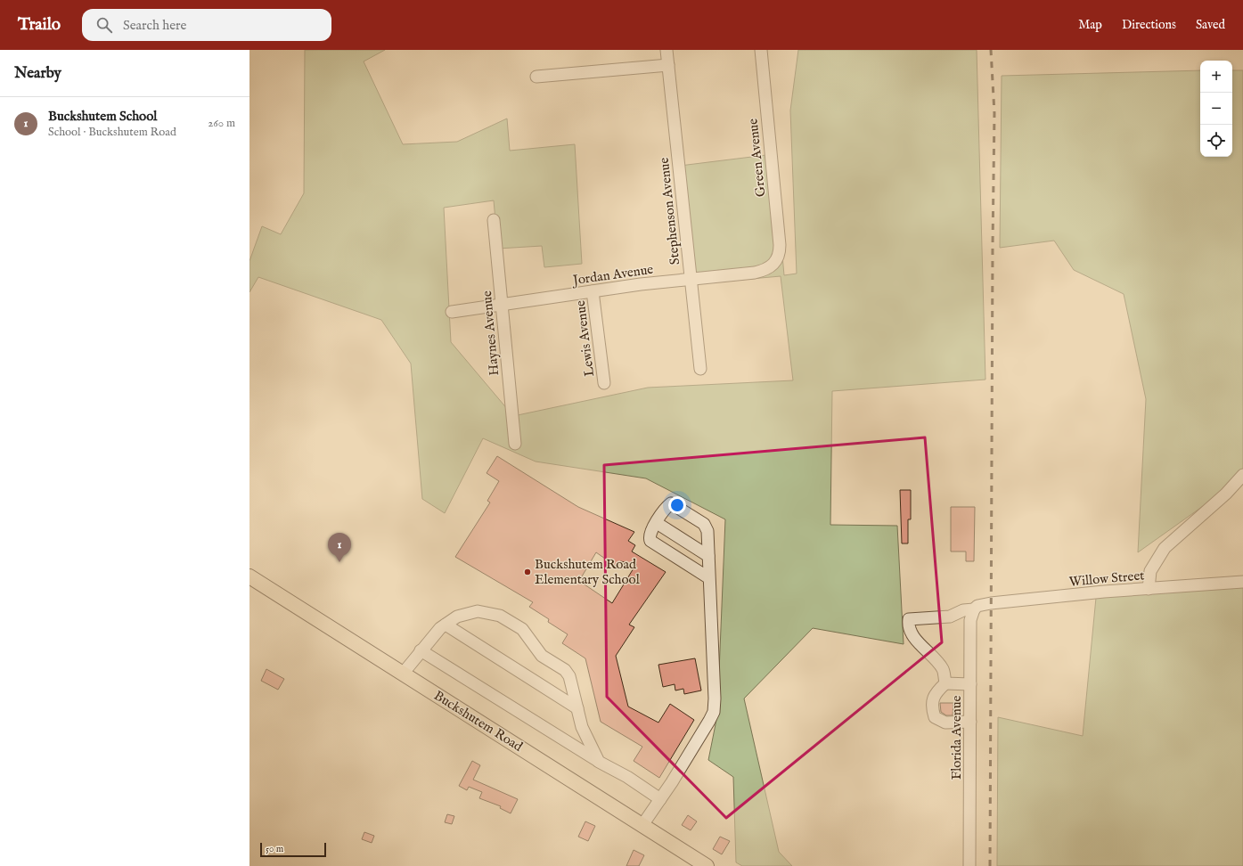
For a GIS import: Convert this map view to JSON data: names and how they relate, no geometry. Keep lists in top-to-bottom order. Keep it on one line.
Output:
{"streets":{"main road":["Buckshutem Road"],"street":["Green Avenue","Stephenson Avenue","Jordan Avenue","Haynes Avenue","Lewis Avenue","Willow Street","Florida Avenue"]},"crossings":[["Green Avenue","Jordan Avenue"],["Stephenson Avenue","Jordan Avenue"],["Jordan Avenue","Haynes Avenue"],["Jordan Avenue","Lewis Avenue"],["Willow Street","Florida Avenue"]],"places":["Buckshutem Road Elementary School"],"scale_bar":"50 m","page":{"header":"Trailo","search":"Search here","nav":["Map","Directions","Saved"],"heading":"Nearby","map_buttons":["+","−"],"list":[{"mark":"1","name":"Buckshutem School","note":"School · Buckshutem Road","value":"260 m"}],"pins":"1","scale":"50 m"}}
